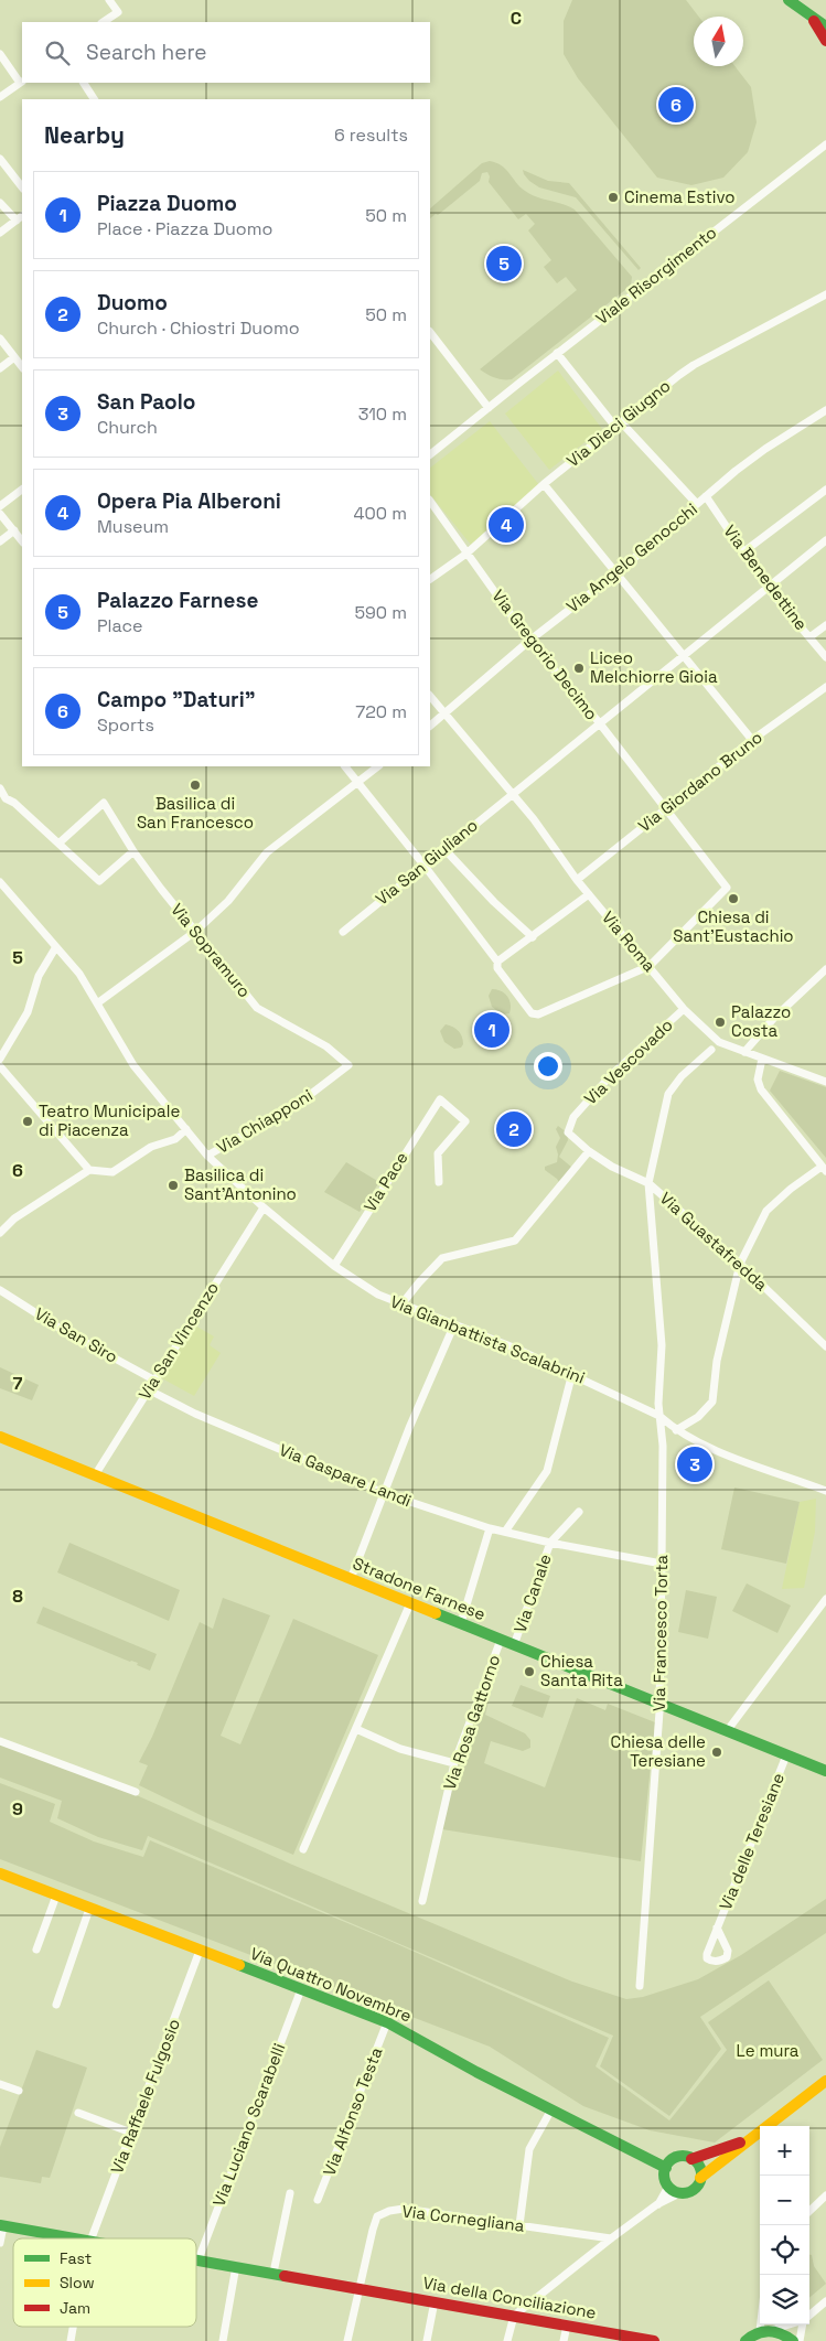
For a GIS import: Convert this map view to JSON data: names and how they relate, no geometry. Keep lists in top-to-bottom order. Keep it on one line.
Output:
{"streets":{"main road":["Stradone Farnese","Via Quattro Novembre","Via della Conciliazione"],"street":["Viale Risorgimento","Via Dieci Giugno","Via Angelo Genocchi","Via Benedettine","Via Gregorio Decimo","Via Giordano Bruno","Via San Giuliano","Via Roma","Via Sopramuro","Via Vescovado","Via Chiapponi","Via Pace","Via Guastafredda","Via San Siro","Via Gianbattista Scalabrini","Via San Vincenzo","Via Gaspare Landi","Via Canale","Via Francesco Torta","Via Rosa Gattorno","Via delle Teresiane","Via Raffaele Fulgosio","Via Alfonso Testa","Via Luciano Scarabelli","Via Cornegliana"]},"crossings":[["Via Dieci Giugno","Via Gregorio Decimo"],["Via Angelo Genocchi","Via Benedettine"],["Via Angelo Genocchi","Via Gregorio Decimo"],["Via Angelo Genocchi","Via Roma"],["Via Benedettine","Via San Giuliano"],["Via Gregorio Decimo","Via Giordano Bruno"],["Via Gregorio Decimo","Via San Giuliano"],["Via Gregorio Decimo","Via Roma"],["Via Giordano Bruno","Via Roma"],["Via San Giuliano","Via Roma"],["Via Roma","Via Vescovado"],["Via Sopramuro","Via Chiapponi"],["Via Vescovado","Via Guastafredda"],["Via Chiapponi","Via Gianbattista Scalabrini"],["Via Pace","Via Gianbattista Scalabrini"],["Via Guastafredda","Via Francesco Torta"],["Via San Siro","Via San Vincenzo"],["Via Gianbattista Scalabrini","Via San Vincenzo"],["Via Gianbattista Scalabrini","Via Francesco Torta"],["Via San Vincenzo","Via Gaspare Landi"],["Via San Vincenzo","Stradone Farnese"],["Via Gaspare Landi","Via Canale"],["Via Gaspare Landi","Via Francesco Torta"],["Stradone Farnese","Via Canale"],["Stradone Farnese","Via Francesco Torta"],["Stradone Farnese","Via Rosa Gattorno"],["Stradone Farnese","Via delle Teresiane"],["Via Quattro Novembre","Via Raffaele Fulgosio"],["Via Quattro Novembre","Via Alfonso Testa"],["Via Quattro Novembre","Via Luciano Scarabelli"],["Via Luciano Scarabelli","Via della Conciliazione"],["Via Cornegliana","Via della Conciliazione"]],"parks":["Le mura"],"places":["Cinema Estivo","Liceo Melchiorre Gioia","Basilica di San Francesco","Chiesa di Sant'Eustachio","Palazzo Costa","Teatro Municipale di Piacenza","Basilica di Sant'Antonino","Chiesa Santa Rita","Chiesa delle Teresiane"],"legend":["Fast","Slow","Jam"],"north":"top","page":{"search":"Search here","pins":["6","5","4","1","2","3"],"heading":["Nearby","6 results"],"list":[{"mark":"1","name":"Piazza Duomo","note":"Place · Piazza Duomo","value":"50 m"},{"mark":"2","name":"Duomo","note":"Church · Chiostri Duomo","value":"50 m"},{"mark":"3","name":"San Paolo","note":"Church","value":"310 m"},{"mark":"4","name":"Opera Pia Alberoni","note":"Museum","value":"400 m"},{"mark":"5","name":"Palazzo Farnese","note":"Place","value":"590 m"},{"mark":"6","name":"Campo \"Daturi\"","note":"Sports","value":"720 m"}],"map_buttons":["+","−"]},"grid":{"columns":["C"],"rows":["5","6","7","8","9"]}}
